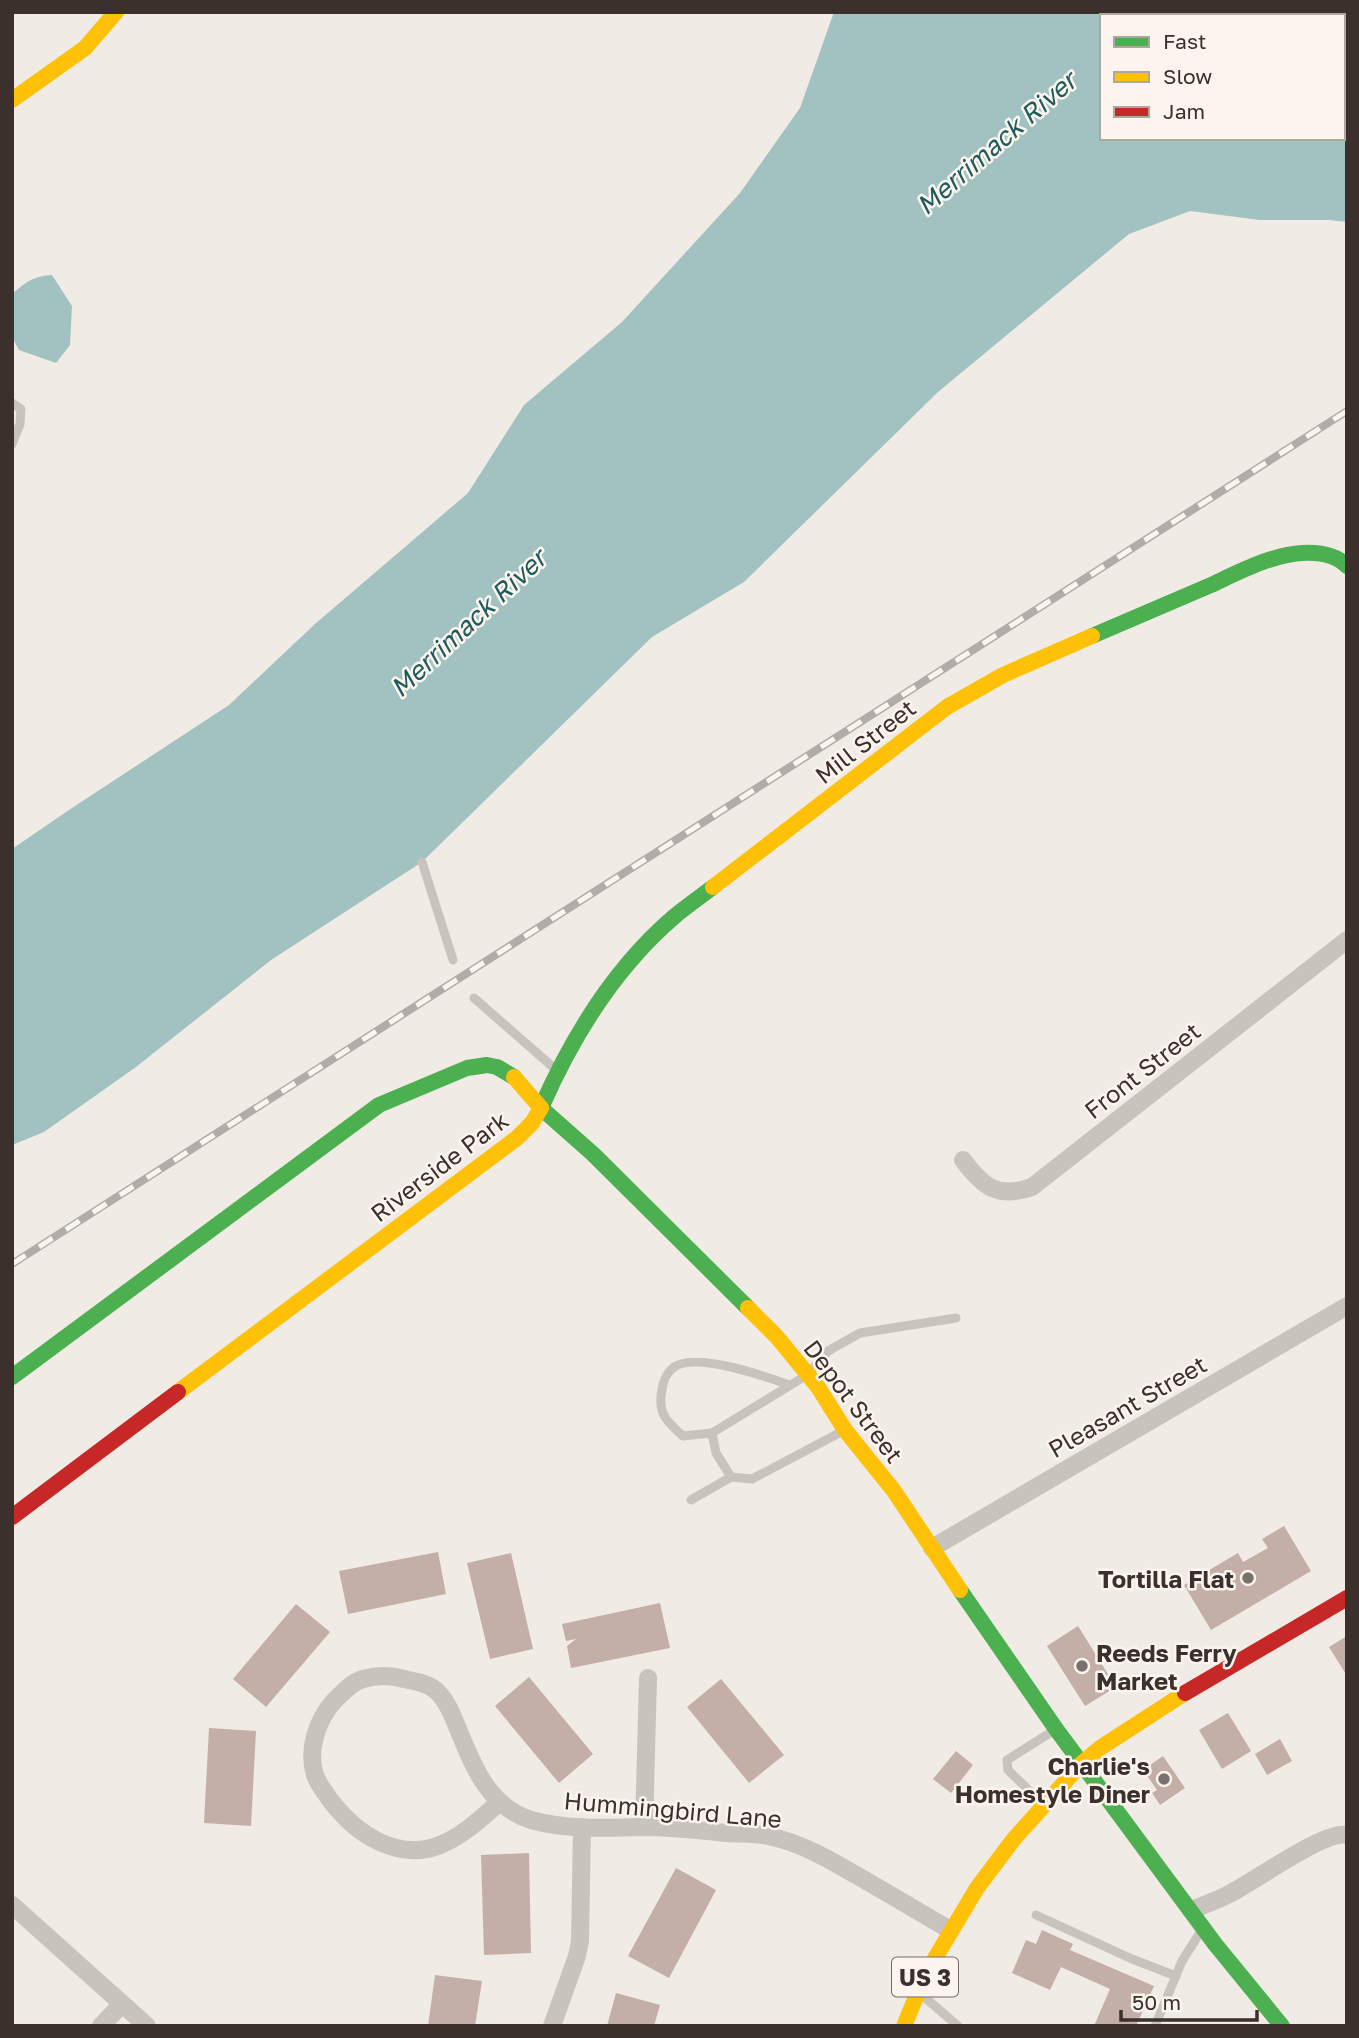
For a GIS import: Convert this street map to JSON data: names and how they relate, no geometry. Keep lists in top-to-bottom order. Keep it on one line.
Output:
{"streets":{"street":["Mill Street","Front Street","Riverside Park","Depot Street","Pleasant Street","Hummingbird Lane","US 3"]},"crossings":[["Mill Street","Riverside Park"],["Mill Street","Depot Street"],["Riverside Park","Depot Street"],["Depot Street","Pleasant Street"],["Depot Street","US 3"],["Hummingbird Lane","US 3"]],"water":["Merrimack River"],"places":["Tortilla Flat","Reeds Ferry Market","Charlie's Homestyle Diner"],"legend":["Fast","Slow","Jam"],"scale_bar":"50 m"}
